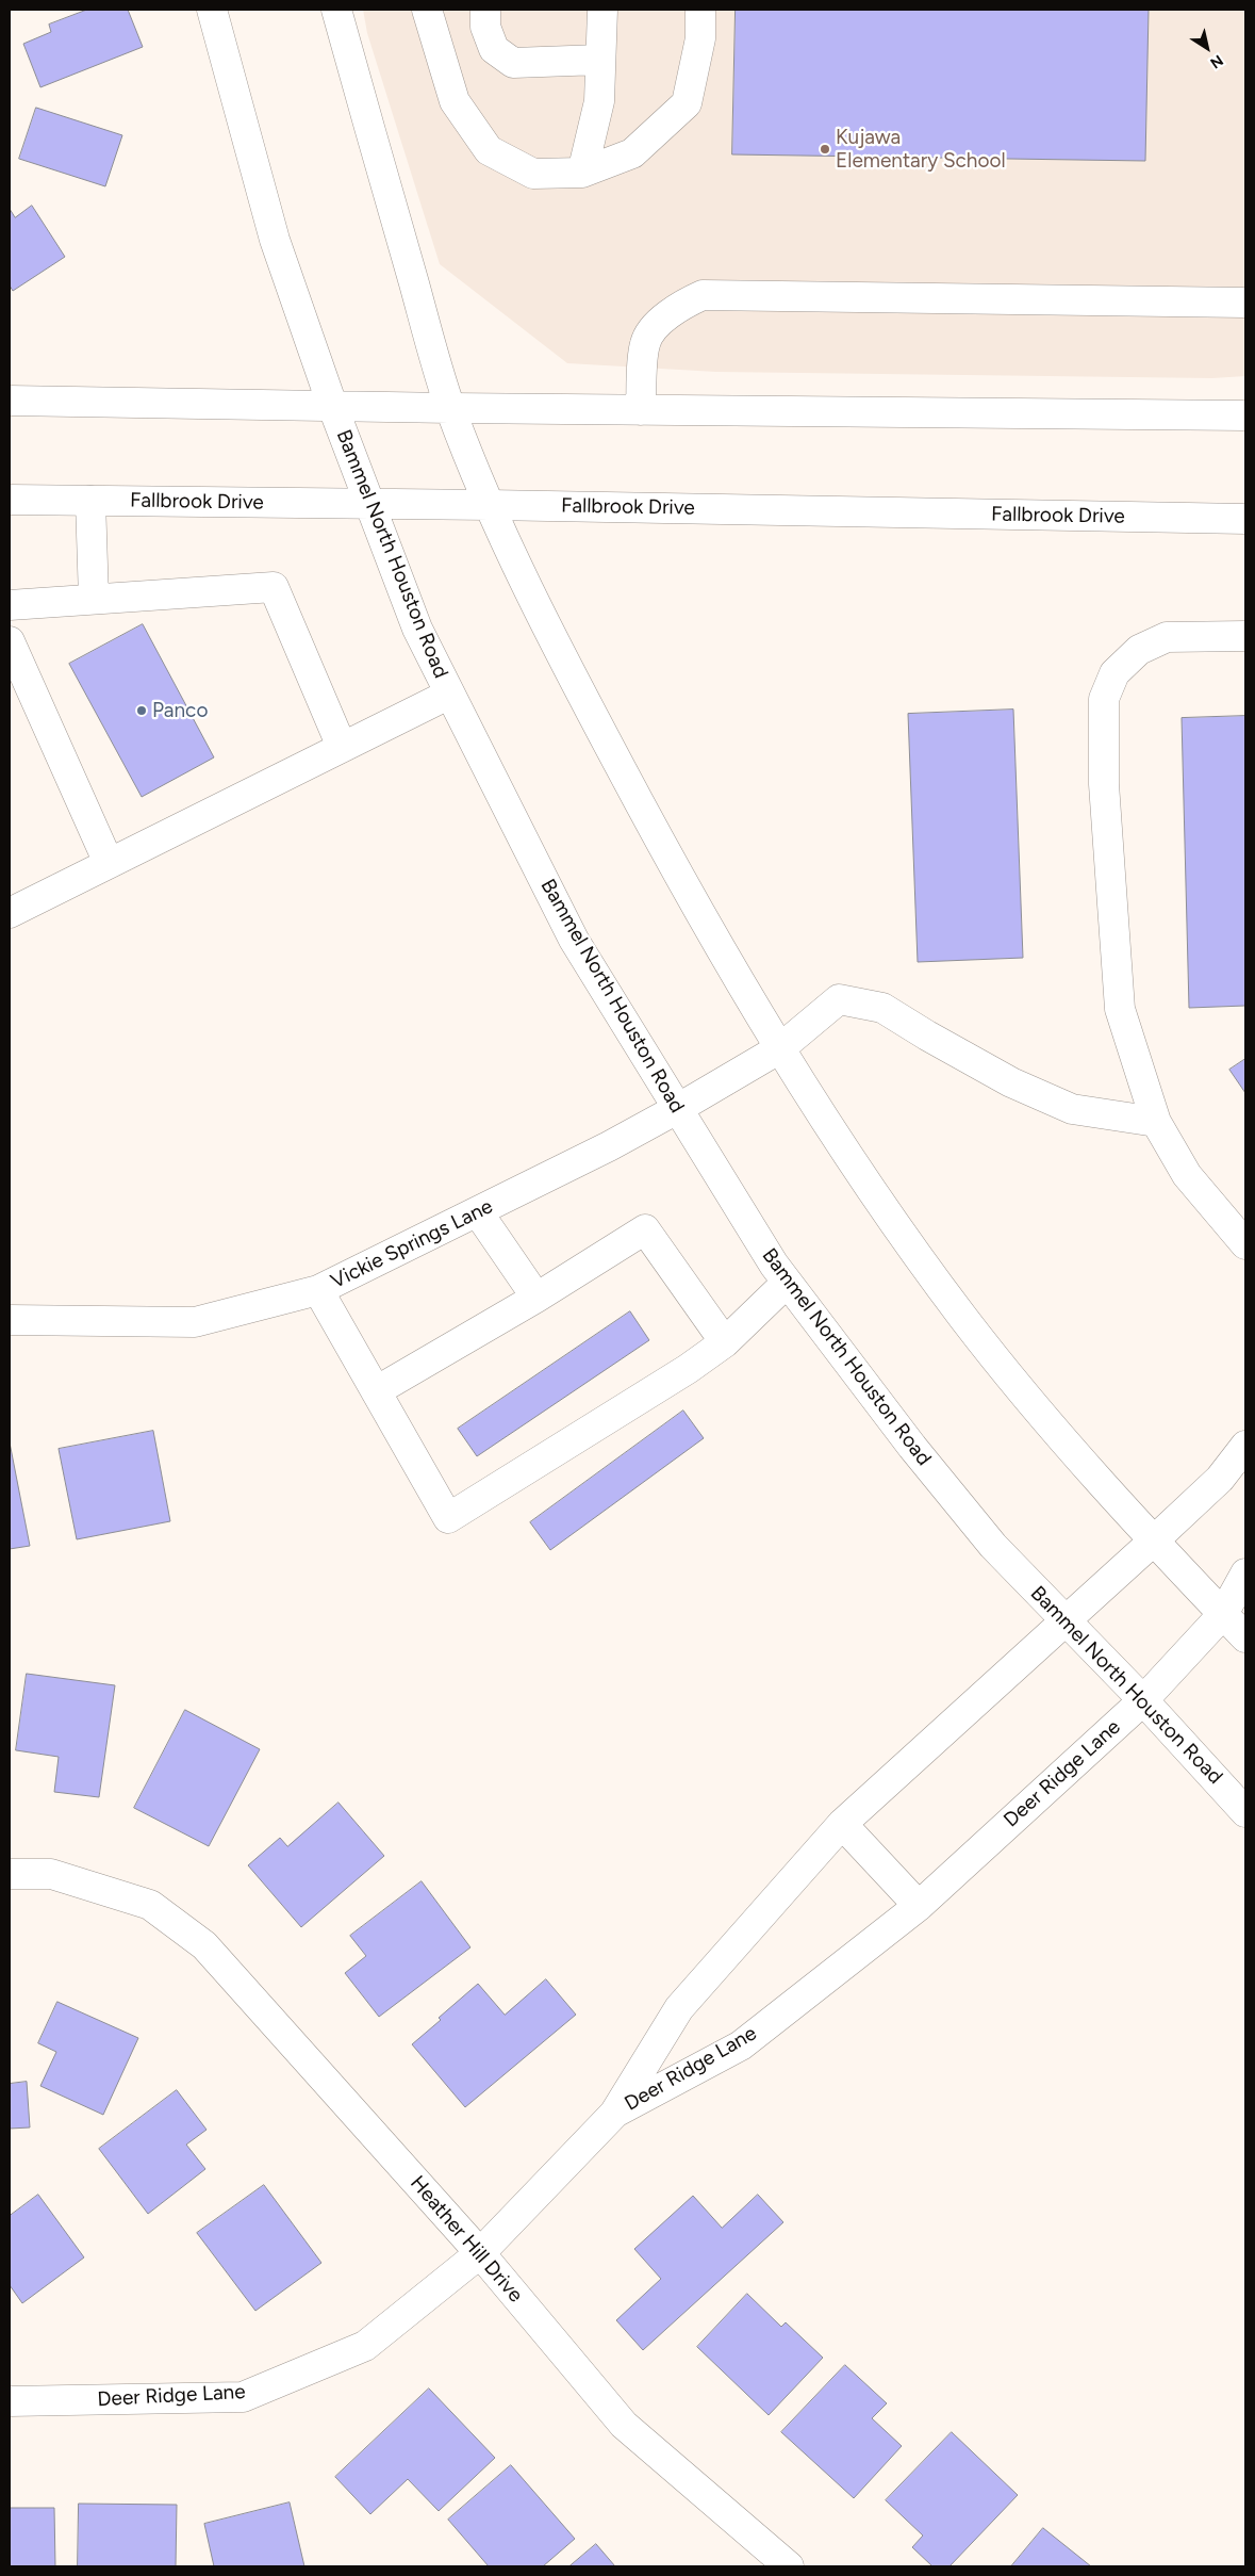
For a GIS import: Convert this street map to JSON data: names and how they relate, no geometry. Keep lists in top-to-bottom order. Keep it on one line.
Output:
{"streets":{"street":["Fallbrook Drive","Bammel North Houston Road","Vickie Springs Lane","Deer Ridge Lane","Heather Hill Drive"]},"crossings":[["Fallbrook Drive","Bammel North Houston Road"],["Bammel North Houston Road","Vickie Springs Lane"],["Bammel North Houston Road","Deer Ridge Lane"],["Deer Ridge Lane","Heather Hill Drive"]],"places":["Kujawa Elementary School","Panco"],"north":"bottom right"}
